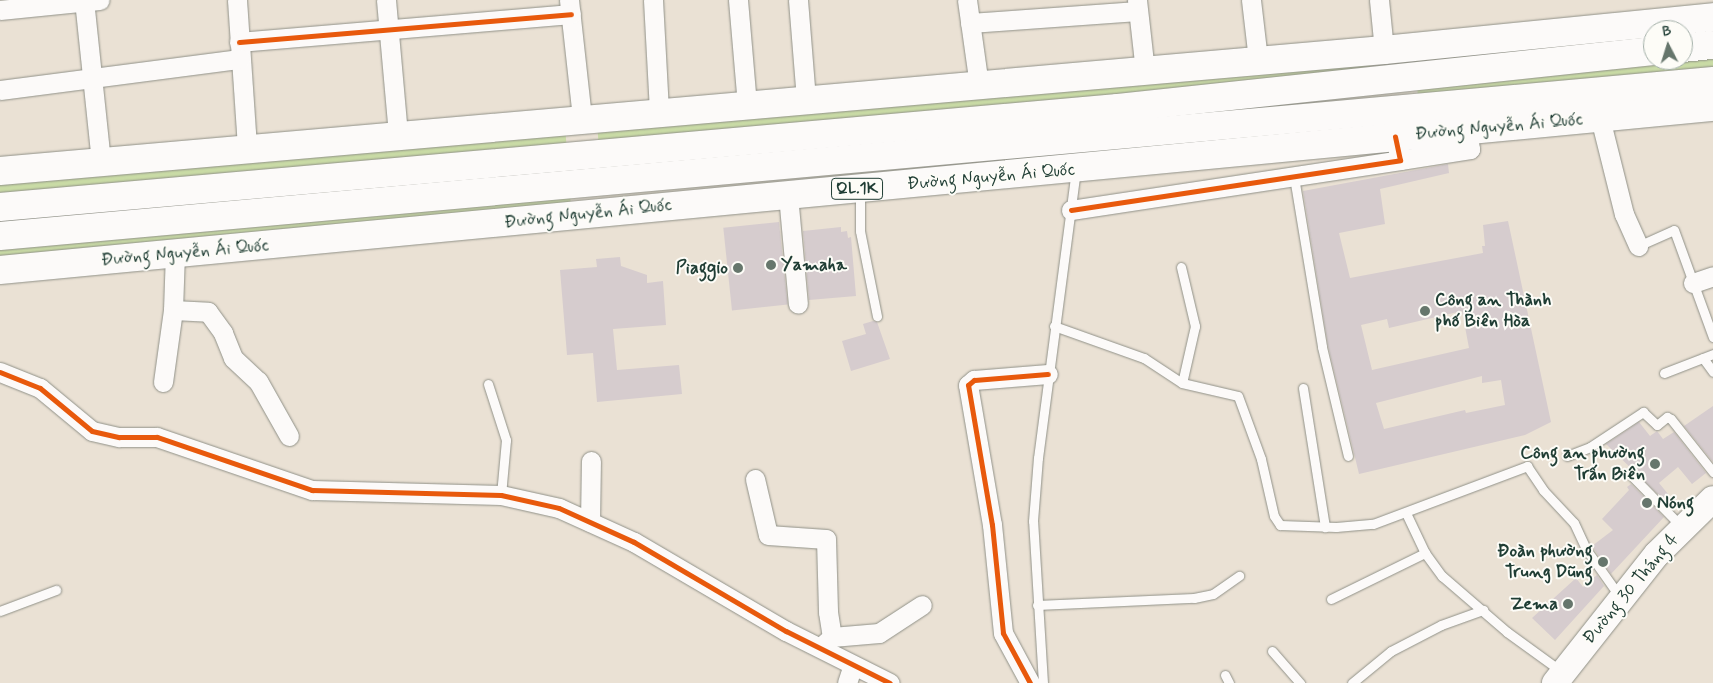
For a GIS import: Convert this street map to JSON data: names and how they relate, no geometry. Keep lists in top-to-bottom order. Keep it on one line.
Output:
{"streets":{"main road":["Đường Nguyễn Ái Quốc","QL.1K","Đường 30 Tháng 4"]},"places":["Yamaha","Piaggio","Công an Thành phố Biên Hòa","Công an phường Trấn Biên","Nóng","Đoàn phường Trung Dũng","Zema"],"north":"top"}
